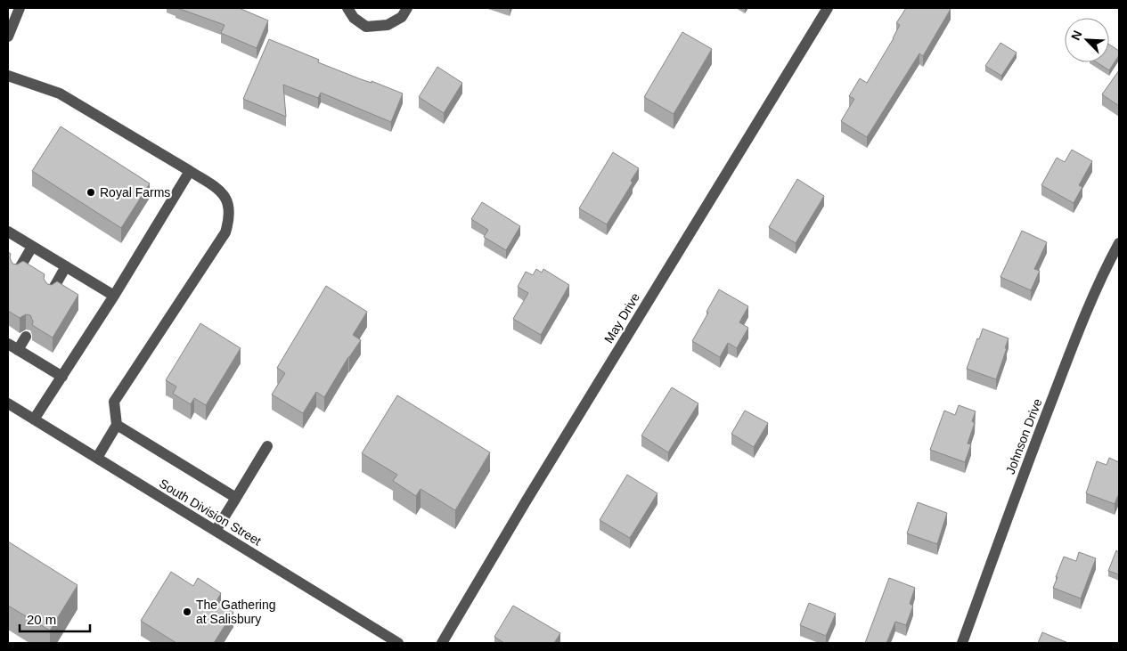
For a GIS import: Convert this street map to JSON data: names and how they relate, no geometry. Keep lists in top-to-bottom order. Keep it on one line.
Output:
{"streets":{"street":["May Drive","Johnson Drive","South Division Street"]},"places":["Royal Farms","The Gathering at Salisbury"],"scale_bar":"20 m","north":"top left"}
